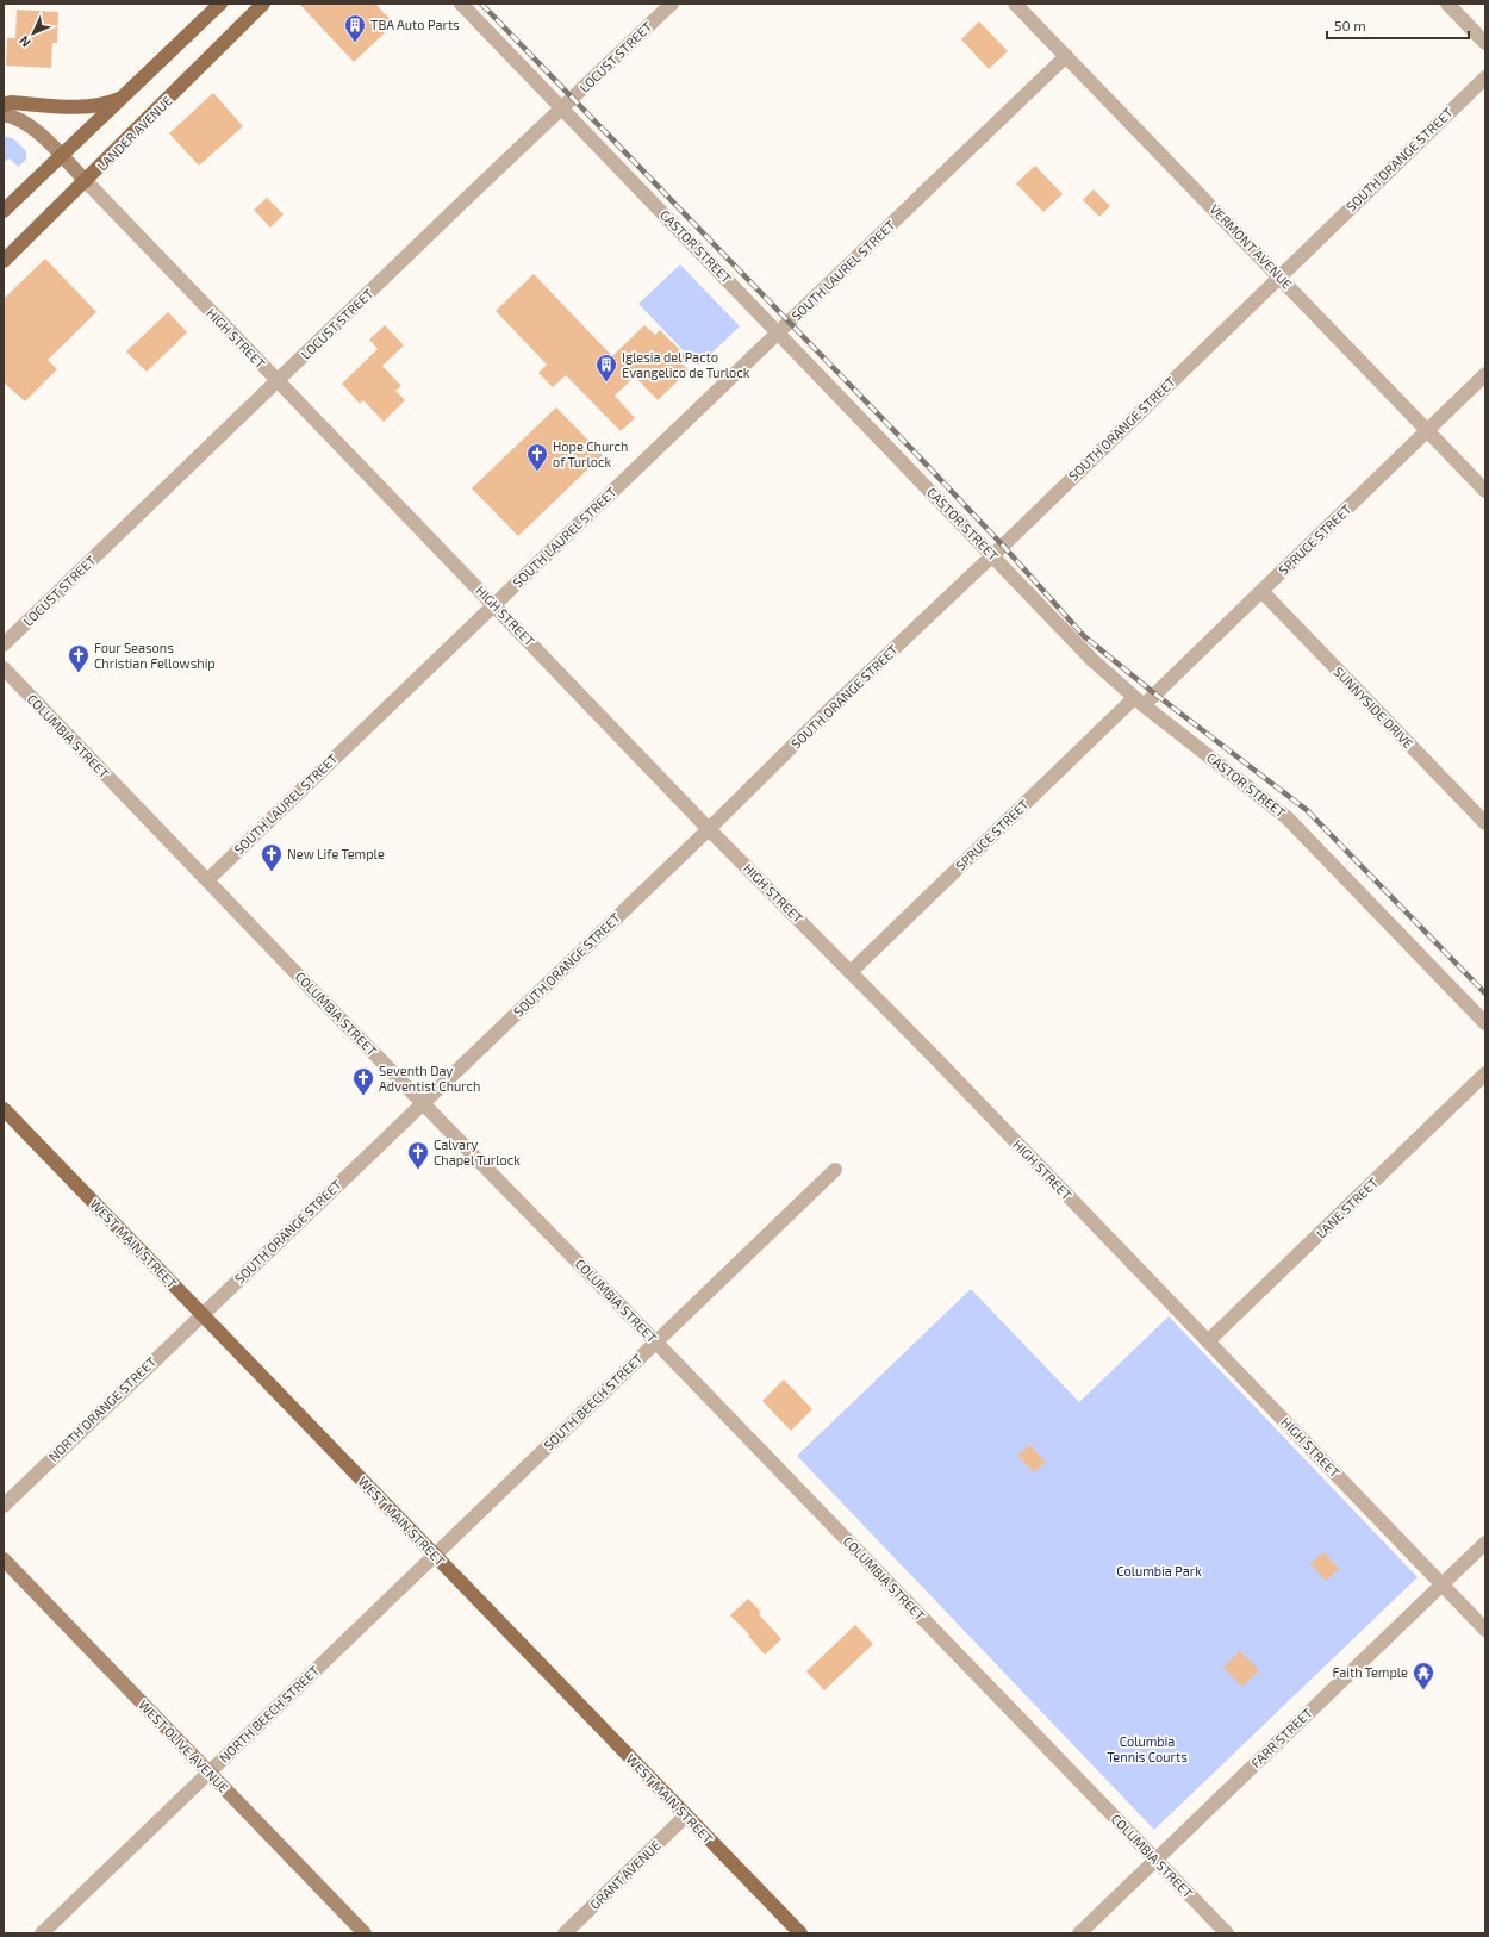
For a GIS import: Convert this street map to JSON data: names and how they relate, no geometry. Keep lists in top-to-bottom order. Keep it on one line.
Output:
{"streets":{"main road":["LANDER AVENUE","WEST MAIN STREET"],"street":["LOCUST STREET","SOUTH ORANGE STREET","CASTOR STREET","VERMONT AVENUE","SOUTH LAUREL STREET","HIGH STREET","SPRUCE STREET","SUNNYSIDE DRIVE","COLUMBIA STREET","LANE STREET","SOUTH BEECH STREET","NORTH ORANGE STREET","NORTH BEECH STREET","FARR STREET","WEST OLIVE AVENUE","GRANT AVENUE"]},"crossings":[["LOCUST STREET","CASTOR STREET"],["LOCUST STREET","HIGH STREET"],["LANDER AVENUE","HIGH STREET"],["SOUTH ORANGE STREET","CASTOR STREET"],["SOUTH ORANGE STREET","VERMONT AVENUE"],["SOUTH ORANGE STREET","HIGH STREET"],["SOUTH ORANGE STREET","COLUMBIA STREET"],["SOUTH ORANGE STREET","WEST MAIN STREET"],["SOUTH ORANGE STREET","NORTH ORANGE STREET"],["CASTOR STREET","SOUTH LAUREL STREET"],["CASTOR STREET","SPRUCE STREET"],["VERMONT AVENUE","SOUTH LAUREL STREET"],["VERMONT AVENUE","SPRUCE STREET"],["SOUTH LAUREL STREET","HIGH STREET"],["SOUTH LAUREL STREET","COLUMBIA STREET"],["HIGH STREET","SPRUCE STREET"],["HIGH STREET","LANE STREET"],["HIGH STREET","FARR STREET"],["SPRUCE STREET","SUNNYSIDE DRIVE"],["COLUMBIA STREET","SOUTH BEECH STREET"],["COLUMBIA STREET","FARR STREET"],["WEST MAIN STREET","SOUTH BEECH STREET"],["WEST MAIN STREET","NORTH ORANGE STREET"],["WEST MAIN STREET","NORTH BEECH STREET"],["WEST MAIN STREET","GRANT AVENUE"],["SOUTH BEECH STREET","NORTH BEECH STREET"],["NORTH BEECH STREET","WEST OLIVE AVENUE"]],"parks":["Columbia Park","Columbia Tennis Courts"],"places":{"building":["TBA Auto Parts","Iglesia del Pacto Evangelico de Turlock"],"church":["Hope Church of Turlock","Four Seasons Christian Fellowship","New Life Temple","Seventh Day Adventist Church","Calvary Chapel Turlock"],"temple":["Faith Temple"]},"scale_bar":"50 m","north":"bottom left"}
